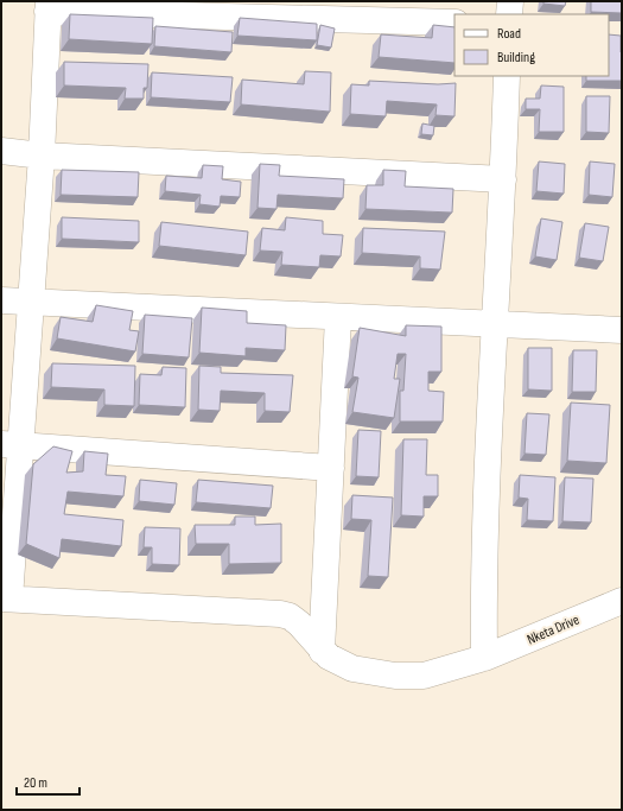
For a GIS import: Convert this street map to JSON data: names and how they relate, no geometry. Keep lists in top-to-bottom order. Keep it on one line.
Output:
{"streets":{"street":["Nketa Drive"]},"legend":["Road","Building"],"scale_bar":"20 m"}
